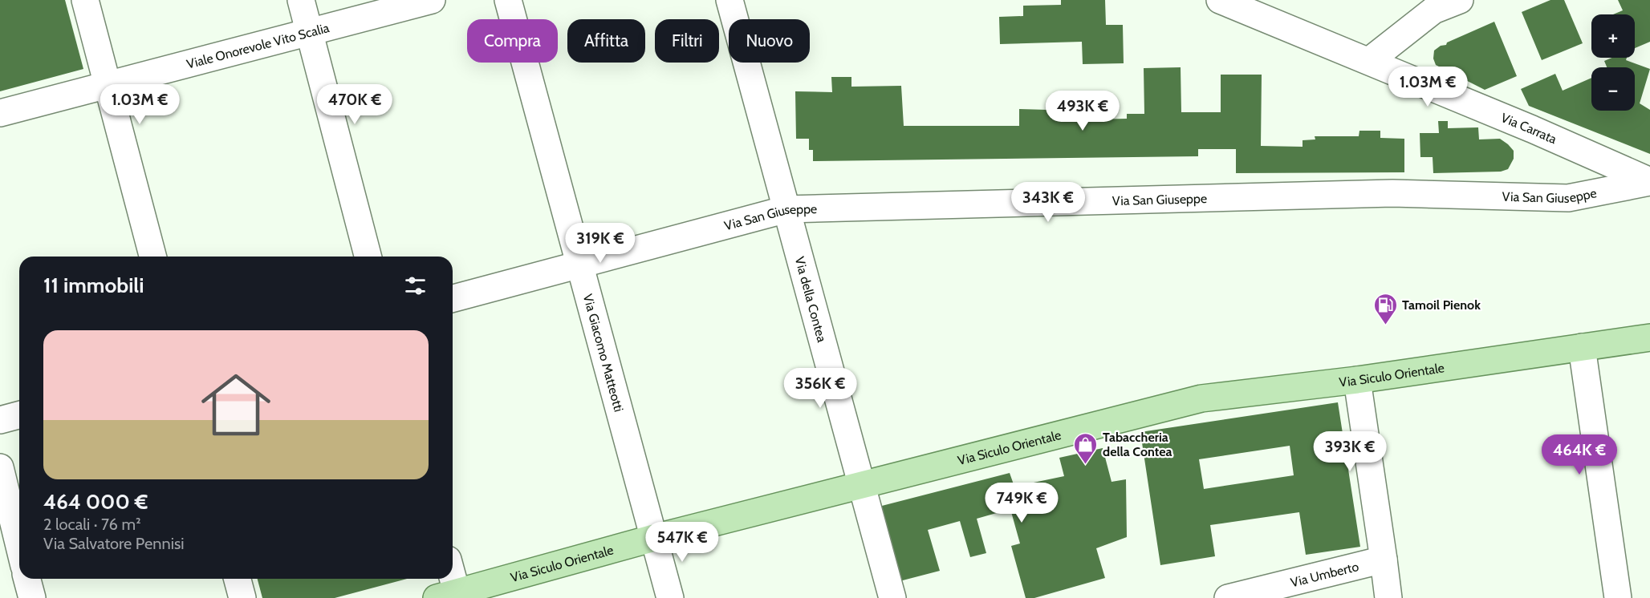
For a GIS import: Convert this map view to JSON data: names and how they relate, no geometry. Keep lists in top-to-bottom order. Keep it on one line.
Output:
{"streets":{"main road":["Via Siculo Orientale"],"street":["Viale Onorevole Vito Scalia","Via Carrata","Via San Giuseppe","Via della Contea","Via Giacomo Matteotti","Via Umberto"]},"crossings":[["Via Carrata","Via San Giuseppe"],["Via San Giuseppe","Via della Contea"],["Via San Giuseppe","Via Giacomo Matteotti"],["Via della Contea","Via Siculo Orientale"],["Via Giacomo Matteotti","Via Siculo Orientale"]],"places":{"fuel station":["Tamoil Pienok"],"shop":["Tabaccheria della Contea"]},"page":{"map_buttons":["+","−"],"chip":["Compra","Affitta","Filtri","Nuovo"],"price":["1.03M €","1.03M €","470K €","493K €","343K €","319K €","356K €","393K €","464K €","749K €","547K €"],"heading":"11 immobili","list":[{"name":"464 000 €","note":"2 locali · 76 m² · Via Salvatore Pennisi"}]}}
